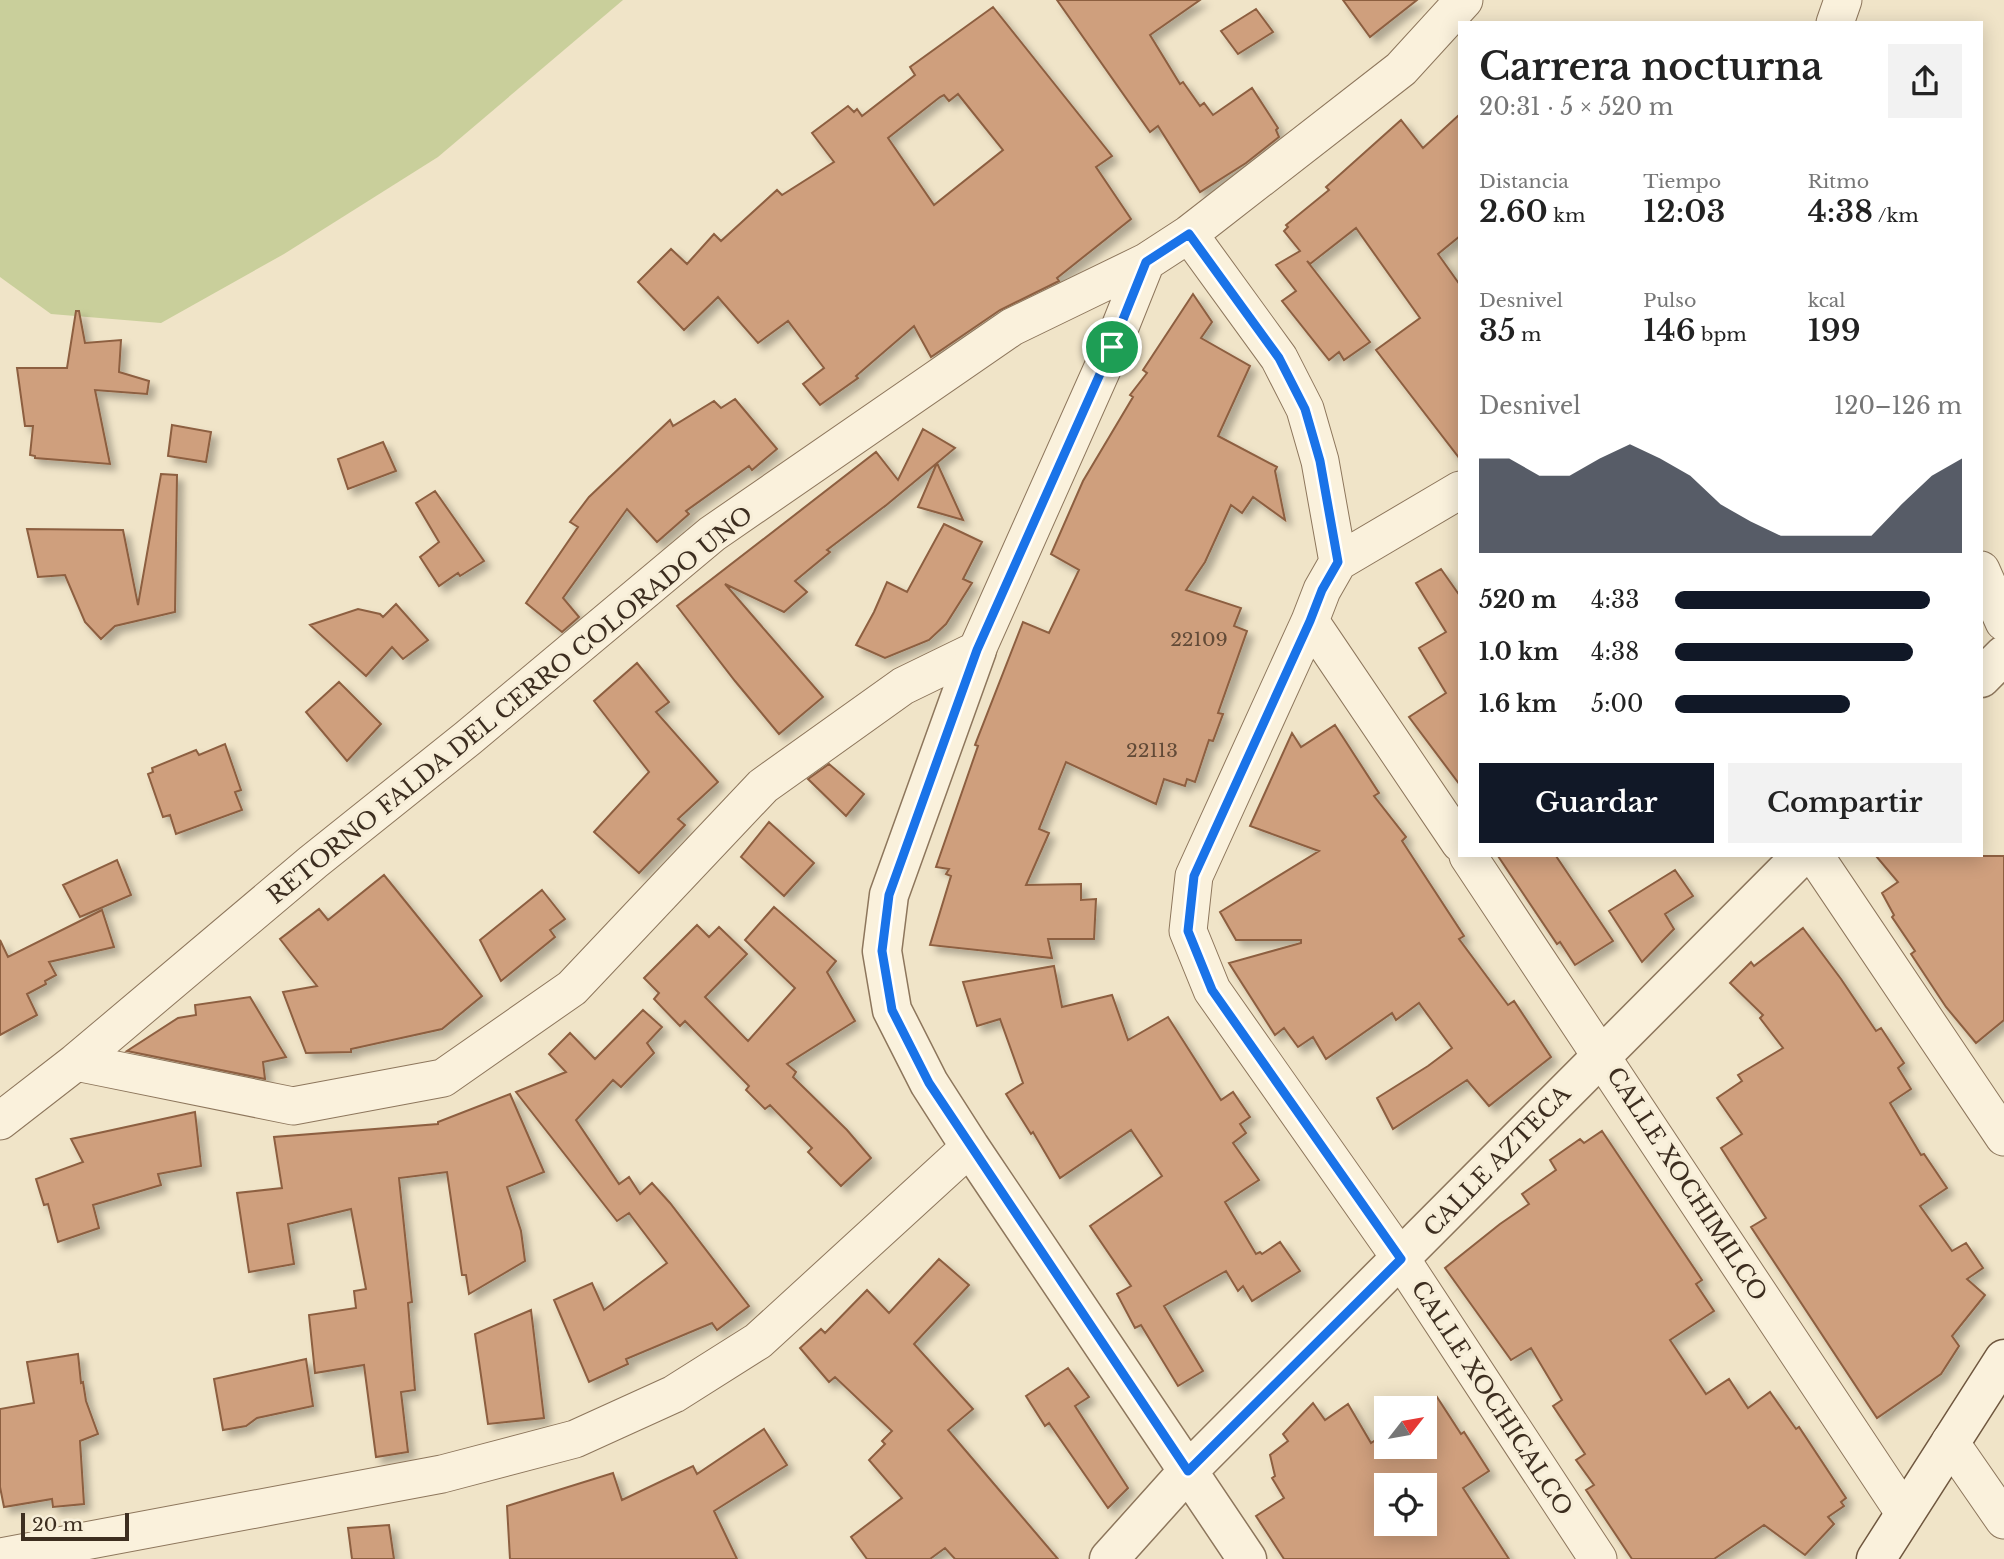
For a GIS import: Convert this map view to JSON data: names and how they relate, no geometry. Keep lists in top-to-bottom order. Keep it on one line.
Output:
{"streets":{"street":["RETORNO FALDA DEL CERRO COLORADO UNO","CALLE AZTECA","CALLE XOCHIMILCO","CALLE XOCHICALCO"]},"crossings":[["CALLE AZTECA","CALLE XOCHIMILCO"],["CALLE AZTECA","CALLE XOCHICALCO"]],"house_numbers":["22109","22113"],"scale_bar":"20 m","north":"top right","page":{"heading":["Carrera nocturna","20:31 · 5 × 520 m"],"stats":[["Distancia","2.60 km"],["Tiempo","12:03"],["Ritmo","4:38 /km"],["Desnivel","35 m"],["Pulso","146 bpm"],["kcal","199"]],"chart":["Desnivel","120–126 m"],"list":[{"name":"520 m","note":"4:33"},{"name":"1.0 km","note":"4:38"},{"name":"1.6 km","note":"5:00"}],"buttons":["Guardar","Compartir"],"scale":"20 m"}}
